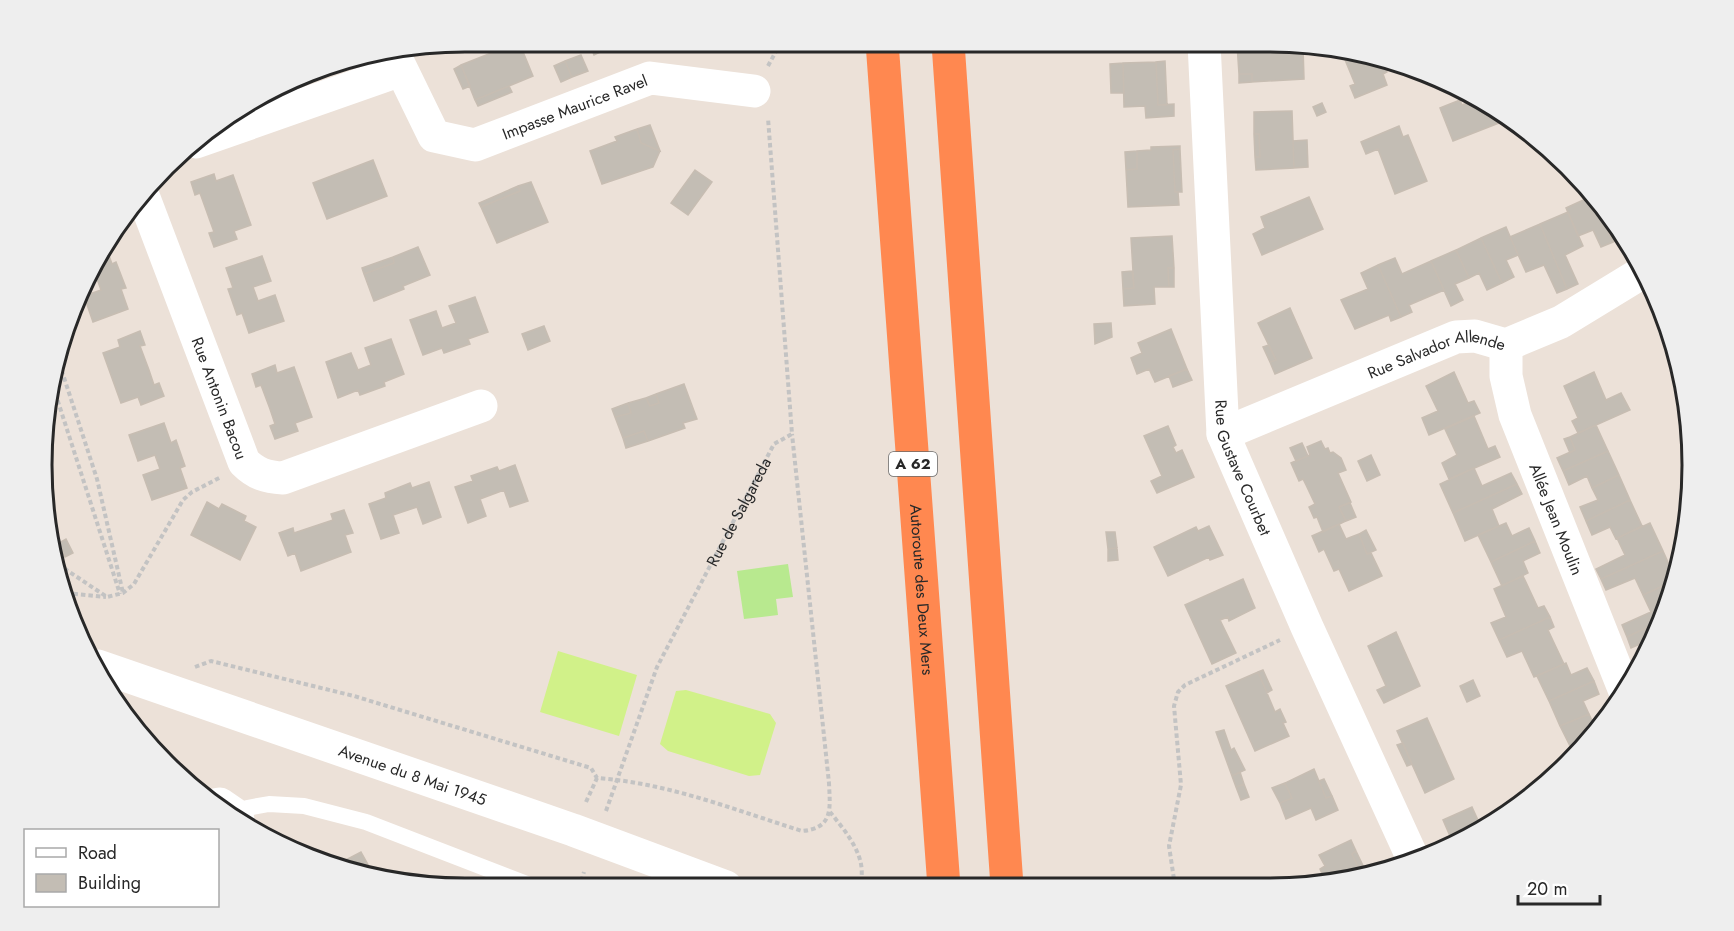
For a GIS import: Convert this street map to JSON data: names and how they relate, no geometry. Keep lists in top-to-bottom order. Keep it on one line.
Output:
{"streets":{"highway":["A 62","Autoroute des Deux Mers"],"street":["Impasse Maurice Ravel","Rue Salvador Allende","Rue Antonin Bacou","Rue Gustave Courbet","Allée Jean Moulin","Avenue du 8 Mai 1945"],"path":["Rue de Salgareda"]},"crossings":[["Rue Salvador Allende","Rue Gustave Courbet"],["Rue Salvador Allende","Allée Jean Moulin"]],"legend":["Road","Building"],"scale_bar":"20 m"}
